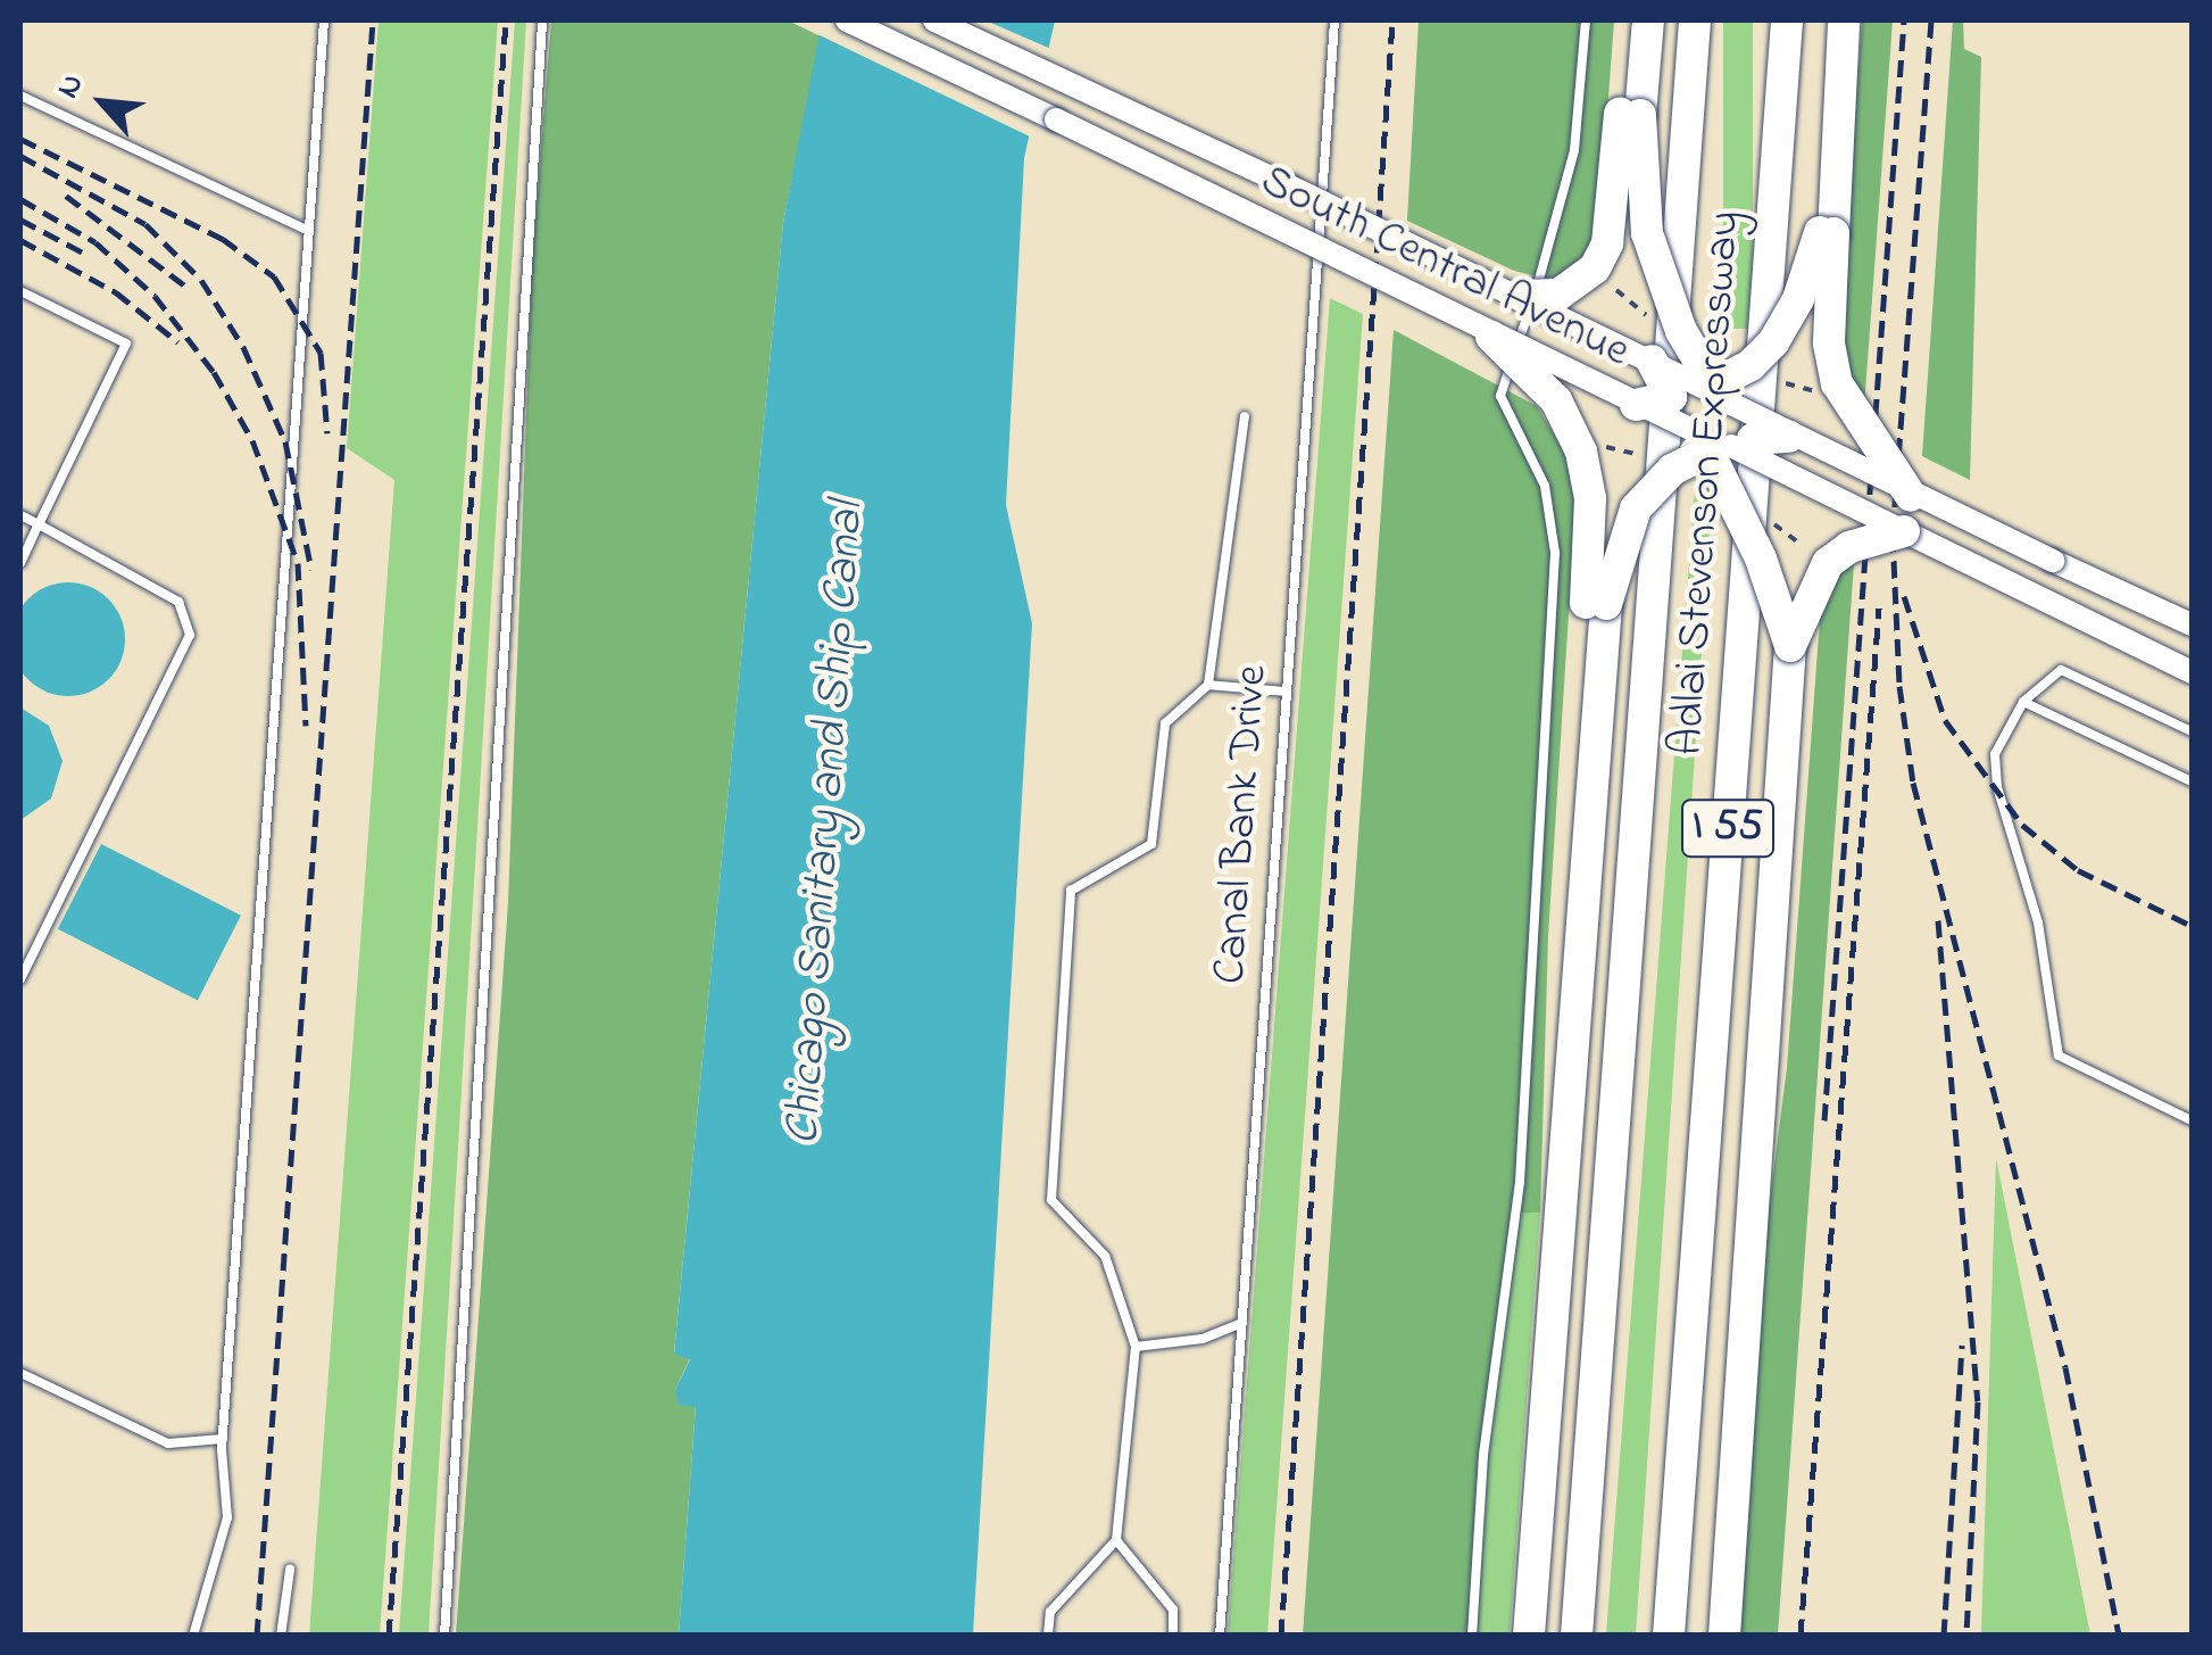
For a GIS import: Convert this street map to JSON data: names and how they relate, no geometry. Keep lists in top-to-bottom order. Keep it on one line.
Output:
{"streets":{"highway":["Adlai Stevenson Expressway","I 55"],"main road":["South Central Avenue"],"lane":["Canal Bank Drive"]},"water":["Chicago Sanitary and Ship Canal"],"north":"top left"}
